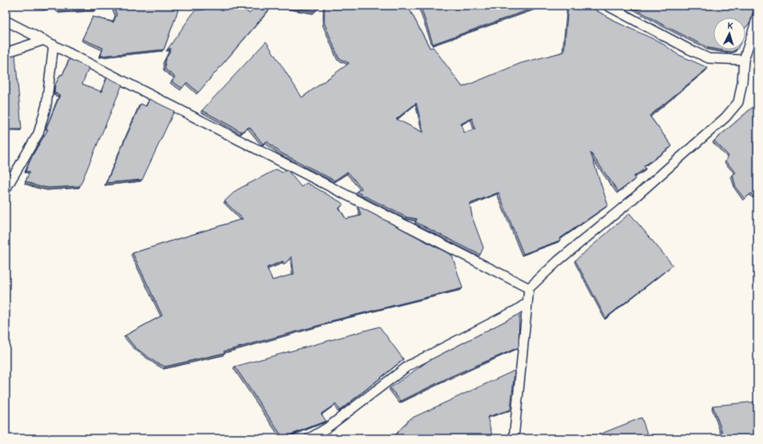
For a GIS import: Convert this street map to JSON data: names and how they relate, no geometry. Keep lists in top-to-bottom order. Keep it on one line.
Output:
{"north":"top"}
